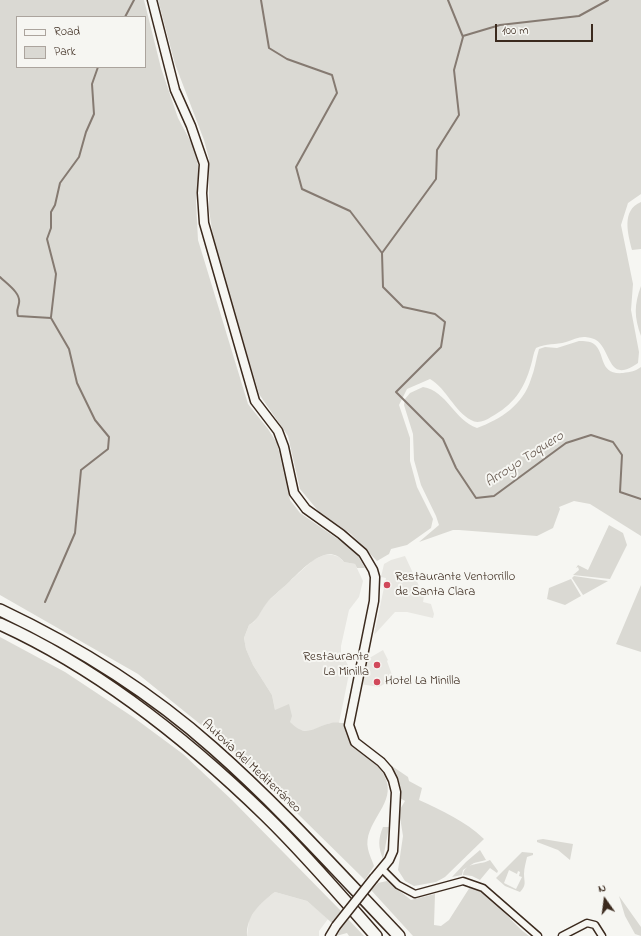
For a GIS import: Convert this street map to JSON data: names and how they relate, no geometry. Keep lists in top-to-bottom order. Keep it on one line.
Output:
{"streets":{"highway":["Autovía del Mediterráneo"]},"water":["Arroyo Toquero"],"places":["Restaurante Ventorrillo de Santa Clara","Restaurante La Minilla","Hotel La Minilla"],"legend":["Road","Park"],"scale_bar":"100 m","north":"top"}
